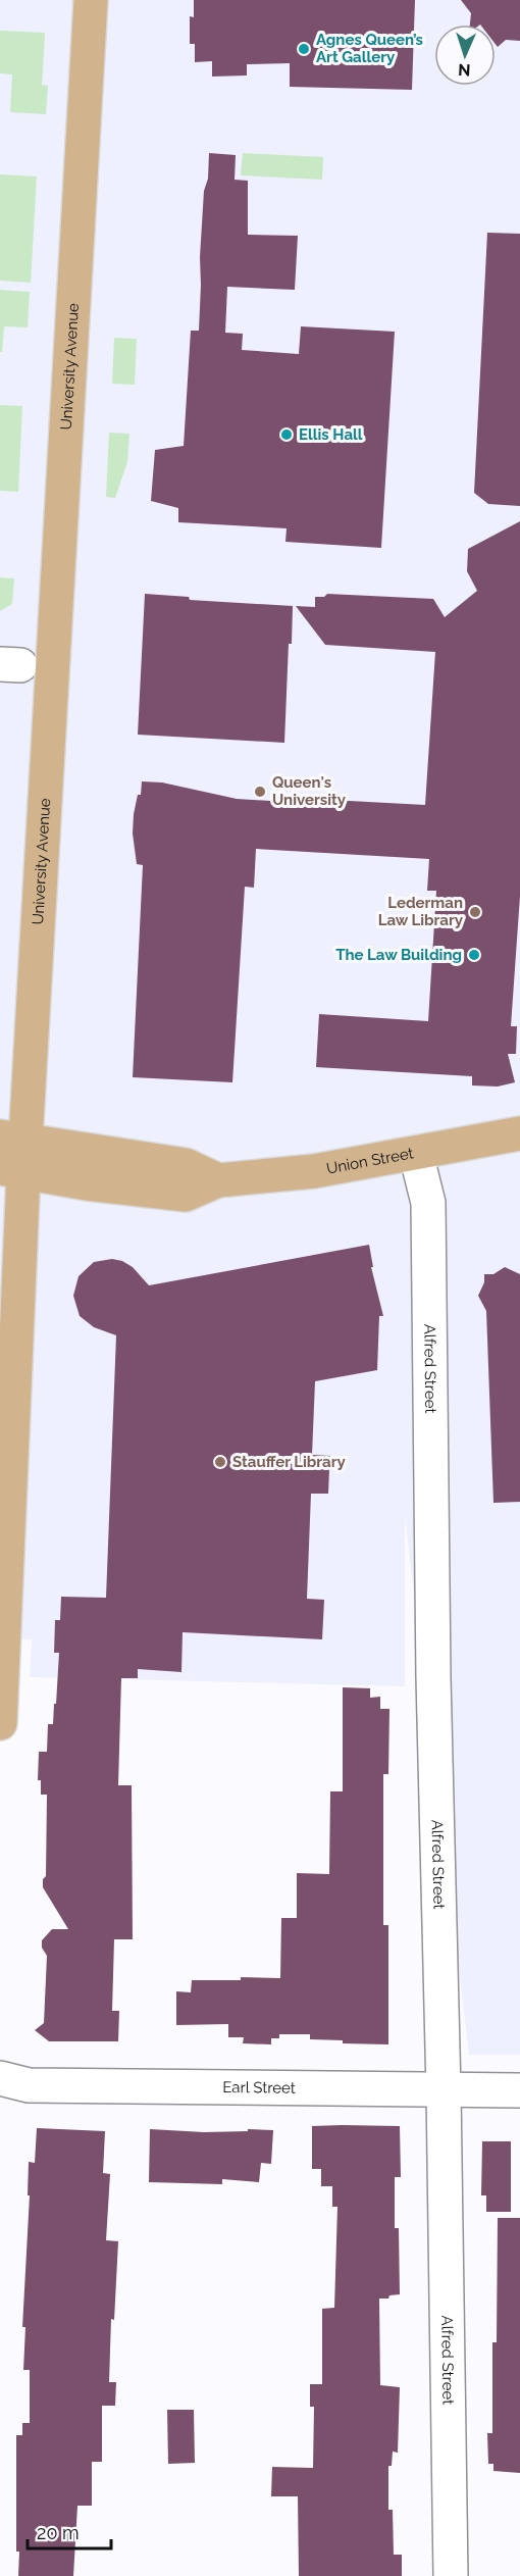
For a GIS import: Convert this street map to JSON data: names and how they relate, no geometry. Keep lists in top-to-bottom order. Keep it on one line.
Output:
{"streets":{"main road":["University Avenue","Union Street"],"street":["Alfred Street","Earl Street"]},"crossings":[["University Avenue","Union Street"],["Union Street","Alfred Street"],["Alfred Street","Earl Street"]],"places":["Agnes Queen’s Art Gallery","Ellis Hall","Queen's University","Lederman Law Library","The Law Building","Stauffer Library"],"scale_bar":"20 m","north":"bottom"}
